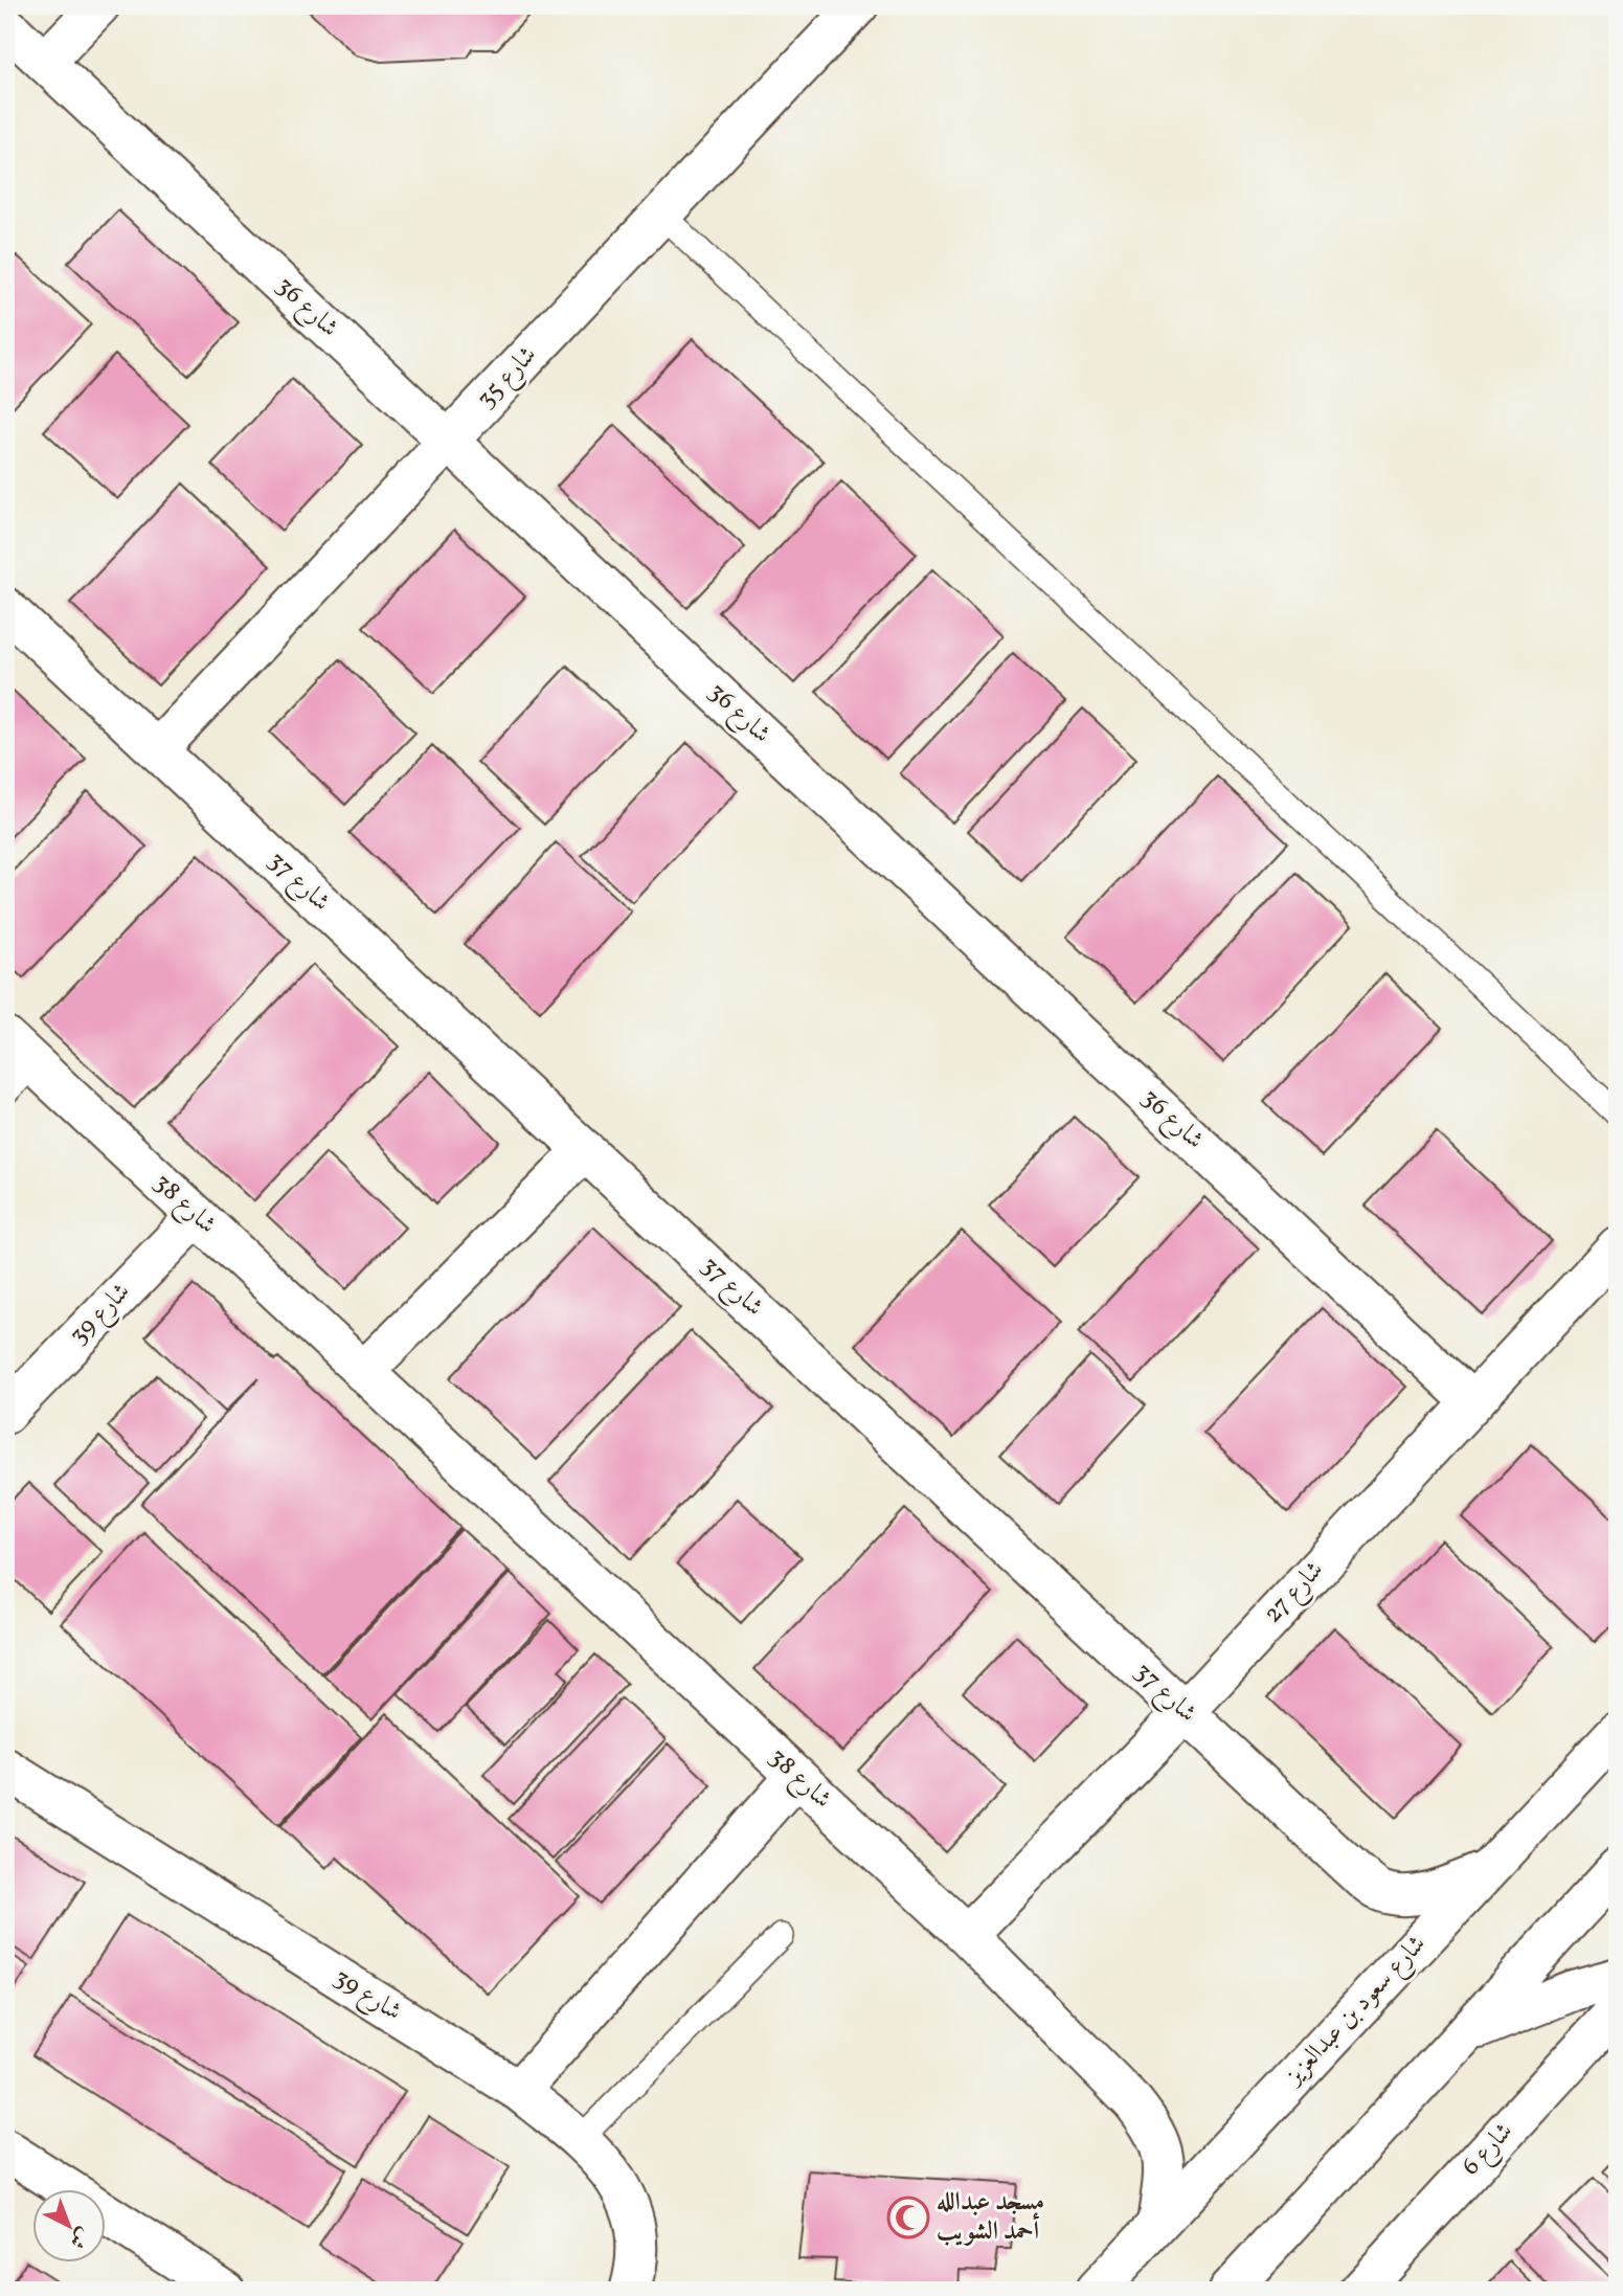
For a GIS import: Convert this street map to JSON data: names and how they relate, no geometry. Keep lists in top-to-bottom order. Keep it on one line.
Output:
{"streets":{"street":["شارع 36","شارع 35","شارع 37","شارع 38","شارع 39","شارع 27","شارع سعود بن عبدالعزيز","شارع 6"]},"crossings":[["شارع 36","شارع 35"],["شارع 36","شارع 27"],["شارع 35","شارع 37"],["شارع 37","شارع 27"],["شارع 37","شارع سعود بن عبدالعزيز"],["شارع 38","شارع 39"],["شارع 38","شارع 27"],["شارع 38","شارع سعود بن عبدالعزيز"]],"places":{"mosque":["مسجد عبدالله أحمد الشويب"]},"north":"bottom right"}
